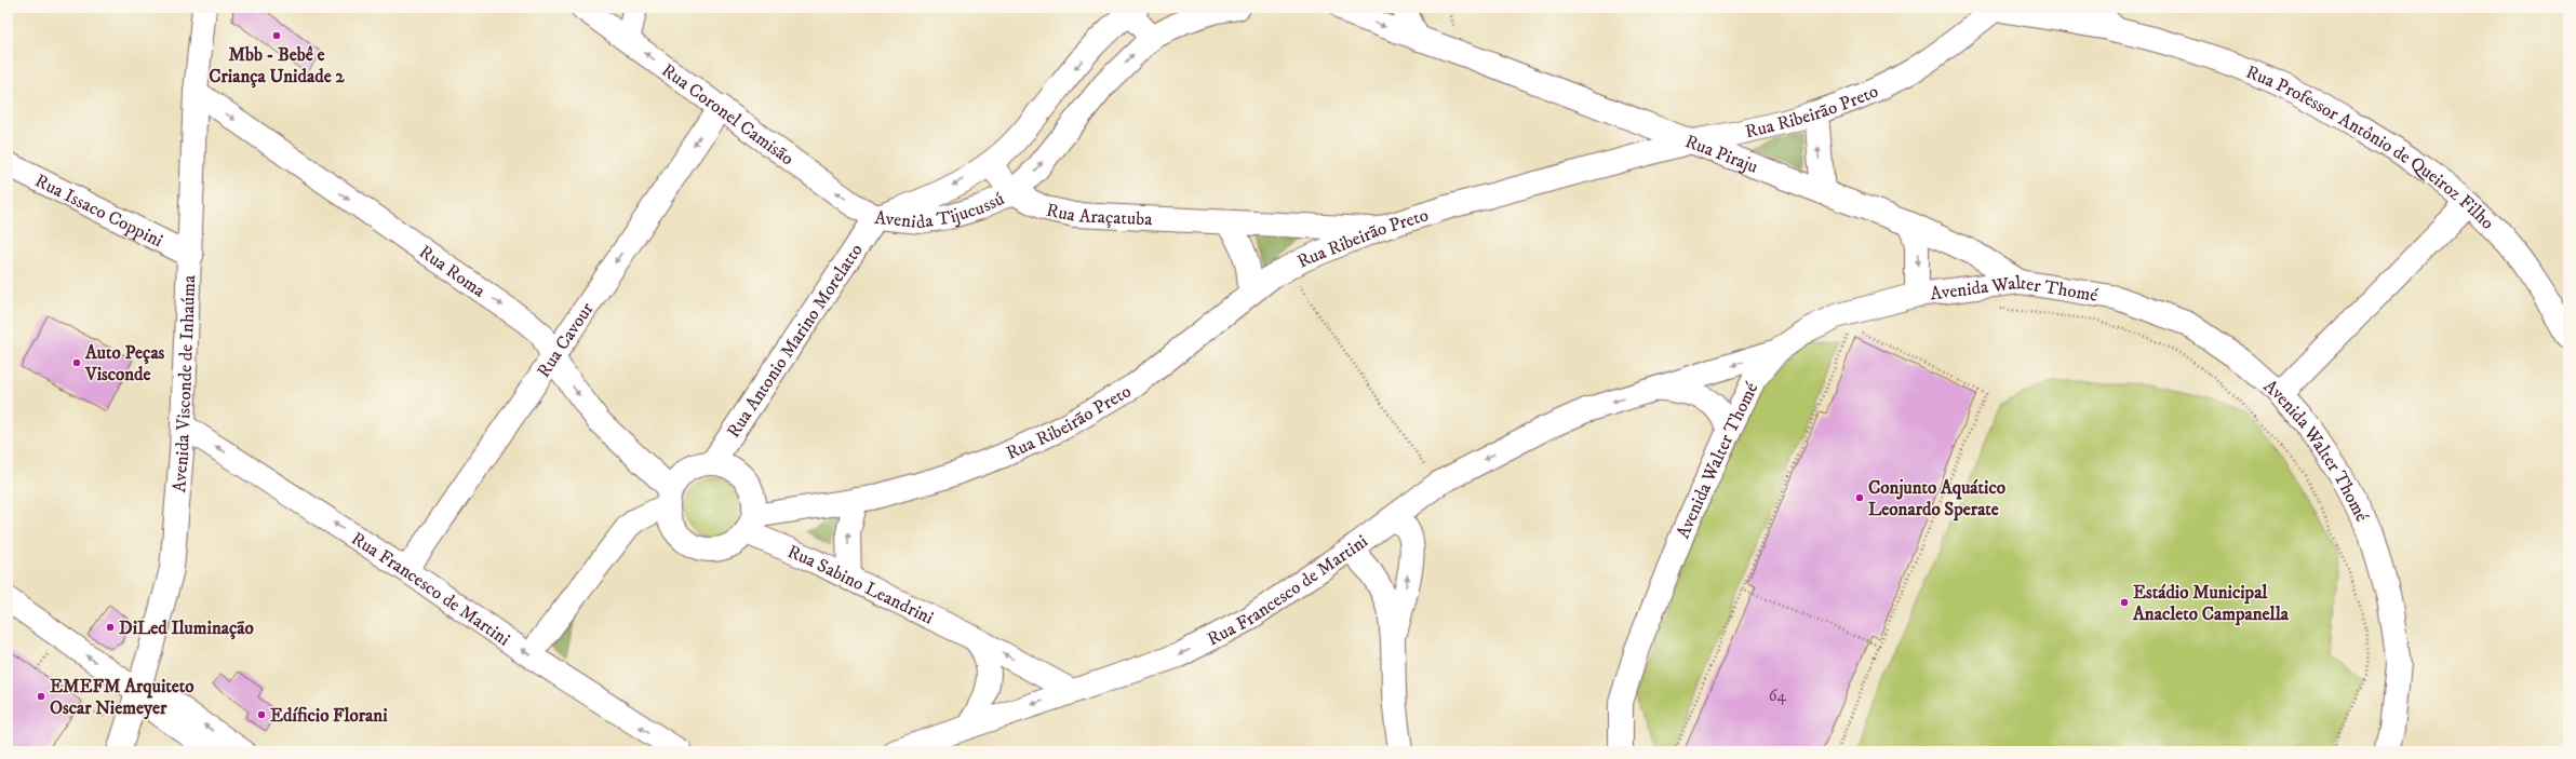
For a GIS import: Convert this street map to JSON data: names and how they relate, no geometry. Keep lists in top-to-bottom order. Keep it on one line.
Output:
{"streets":{"street":["Rua Ribeirão Preto","Rua Coronel Camisão","Rua Professor Antônio de Queiroz Filho","Rua Piraju","Avenida Tijucussú","Rua Issaco Coppini","Rua Araçatuba","Rua Roma","Avenida Walter Thomé","Rua Cavour","Rua Antonio Marino Morelatto","Avenida Visconde de Inhaúma","Rua Sabino Leandrini","Rua Francesco de Martini"]},"crossings":[["Rua Ribeirão Preto","Rua Professor Antônio de Queiroz Filho"],["Rua Ribeirão Preto","Rua Piraju"],["Rua Ribeirão Preto","Rua Araçatuba"],["Rua Ribeirão Preto","Rua Roma"],["Rua Ribeirão Preto","Rua Antonio Marino Morelatto"],["Rua Ribeirão Preto","Rua Sabino Leandrini"],["Rua Coronel Camisão","Avenida Tijucussú"],["Rua Coronel Camisão","Rua Cavour"],["Rua Coronel Camisão","Rua Antonio Marino Morelatto"],["Rua Piraju","Avenida Walter Thomé"],["Avenida Tijucussú","Rua Araçatuba"],["Avenida Tijucussú","Rua Antonio Marino Morelatto"],["Rua Issaco Coppini","Avenida Visconde de Inhaúma"],["Rua Roma","Rua Cavour"],["Rua Roma","Rua Antonio Marino Morelatto"],["Rua Roma","Avenida Visconde de Inhaúma"],["Rua Roma","Rua Sabino Leandrini"],["Avenida Walter Thomé","Rua Francesco de Martini"],["Rua Cavour","Rua Francesco de Martini"],["Rua Antonio Marino Morelatto","Rua Sabino Leandrini"],["Avenida Visconde de Inhaúma","Rua Francesco de Martini"],["Rua Sabino Leandrini","Rua Francesco de Martini"]],"one_way":["Rua Coronel Camisão","Rua Roma","Rua Cavour","Rua Francesco de Martini"],"places":["Mbb - Bebê e Criança Unidade 2","Auto Peças Visconde","Conjunto Aquático Leonardo Sperate","Estádio Municipal Anacleto Campanella","DiLed Iluminação","EMEFM Arquiteto Oscar Niemeyer","Edíficio Florani"],"house_numbers":["64"]}
